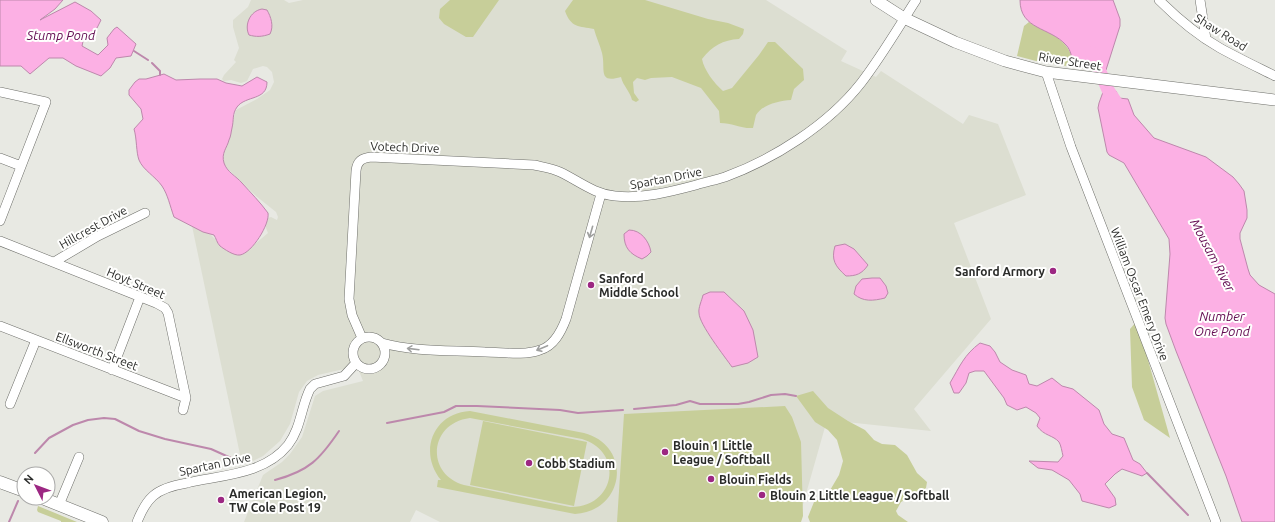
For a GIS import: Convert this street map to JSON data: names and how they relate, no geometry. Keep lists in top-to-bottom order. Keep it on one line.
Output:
{"streets":{"street":["Shaw Road","River Street","Votech Drive","Spartan Drive","Hillcrest Drive","Hoyt Street","William Oscar Emery Drive","Ellsworth Street"]},"crossings":[["River Street","Spartan Drive"],["River Street","William Oscar Emery Drive"],["Votech Drive","Spartan Drive"],["Hillcrest Drive","Hoyt Street"],["Hoyt Street","Ellsworth Street"]],"water":["Stump Pond","Mousam River","Number One Pond"],"places":["Sanford Armory","Sanford Middle School","Blouin 1 Little League / Softball","Cobb Stadium","Blouin Fields","Blouin 2 Little League / Softball","American Legion, TW Cole Post 19"],"north":"top left"}
